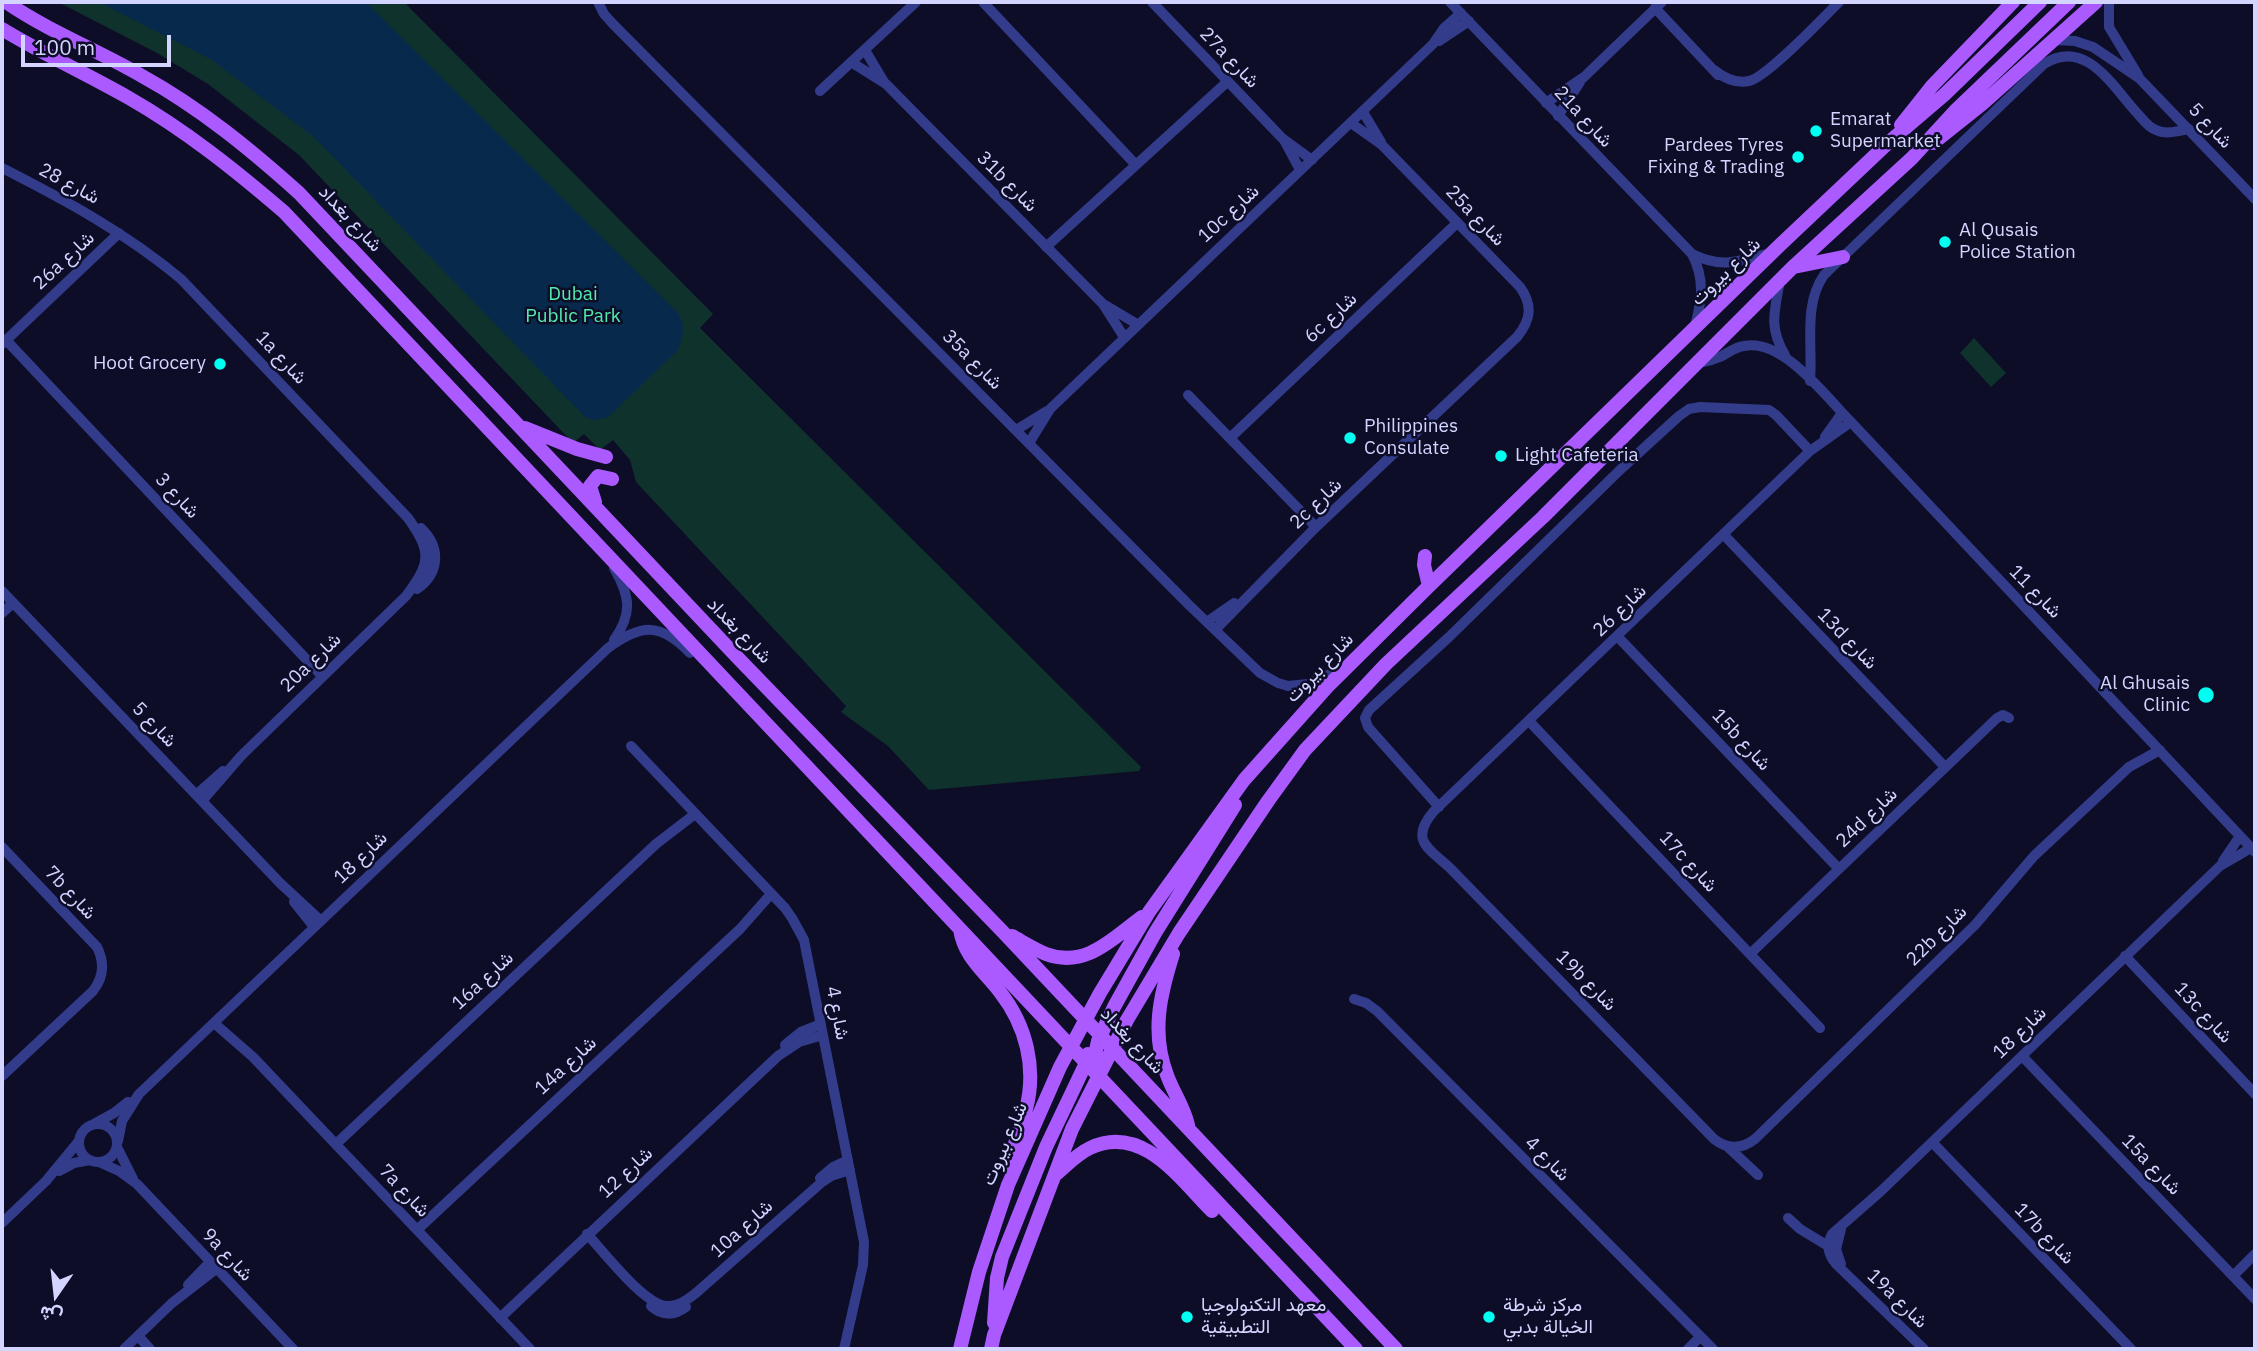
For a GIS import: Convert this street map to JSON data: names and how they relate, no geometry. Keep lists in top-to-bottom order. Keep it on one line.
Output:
{"streets":{"main road":["شارع بغداد","شارع بيروت"],"street":["27a شارع","21a شارع","شارع 5","31b شارع","شارع 28","10c شارع","25a شارع","26a شارع","6c شارع","1a شارع","35a شارع","شارع 3","2c شارع","شارع 11","شارع 26","13d شارع","20a شارع","15b شارع","24d شارع","شارع 18","17c شارع","7b شارع","22b شارع","16a شارع","19b شارع","شارع 4","13c شارع","14a شارع","15a شارع","شارع 12","7a شارع","10a شارع","17b شارع","9a شارع","19a شارع"]},"crossings":[["27a شارع","10c شارع"],["21a شارع","10c شارع"],["21a شارع","شارع بيروت"],["شارع 5","20a شارع"],["شارع 5","شارع 18"],["31b شارع","10c شارع"],["شارع 28","26a شارع"],["شارع 28","1a شارع"],["10c شارع","25a شارع"],["10c شارع","35a شارع"],["25a شارع","6c شارع"],["25a شارع","2c شارع"],["شارع بغداد","شارع بيروت"],["26a شارع","1a شارع"],["26a شارع","شارع 3"],["شارع بيروت","35a شارع"],["1a شارع","20a شارع"],["35a شارع","2c شارع"],["شارع 3","20a شارع"],["شارع 11","شارع 26"],["شارع 11","شارع 18"],["شارع 11","22b شارع"],["شارع 26","13d شارع"],["شارع 26","15b شارع"],["شارع 26","17c شارع"],["شارع 26","19b شارع"],["13d شارع","24d شارع"],["15b شارع","24d شارع"],["24d شارع","17c شارع"],["شارع 18","13c شارع"],["شارع 18","15a شارع"],["شارع 18","7a شارع"],["شارع 18","17b شارع"],["شارع 18","9a شارع"],["22b شارع","19b شارع"],["16a شارع","شارع 4"],["16a شارع","7a شارع"],["شارع 4","14a شارع"],["شارع 4","شارع 12"],["شارع 4","10a شارع"],["14a شارع","7a شارع"],["شارع 12","7a شارع"],["شارع 12","10a شارع"]],"parks":["Dubai Public Park"],"places":["Emarat Supermarket","Pardees Tyres Fixing & Trading","Al Qusais Police Station","Hoot Grocery","Philippines Consulate","Light Cafeteria","Al Ghusais Clinic","معهد التكنولوجيا التطبيقية","مركز شرطة الخيالة بدبي"],"scale_bar":"100 m","north":"bottom"}
